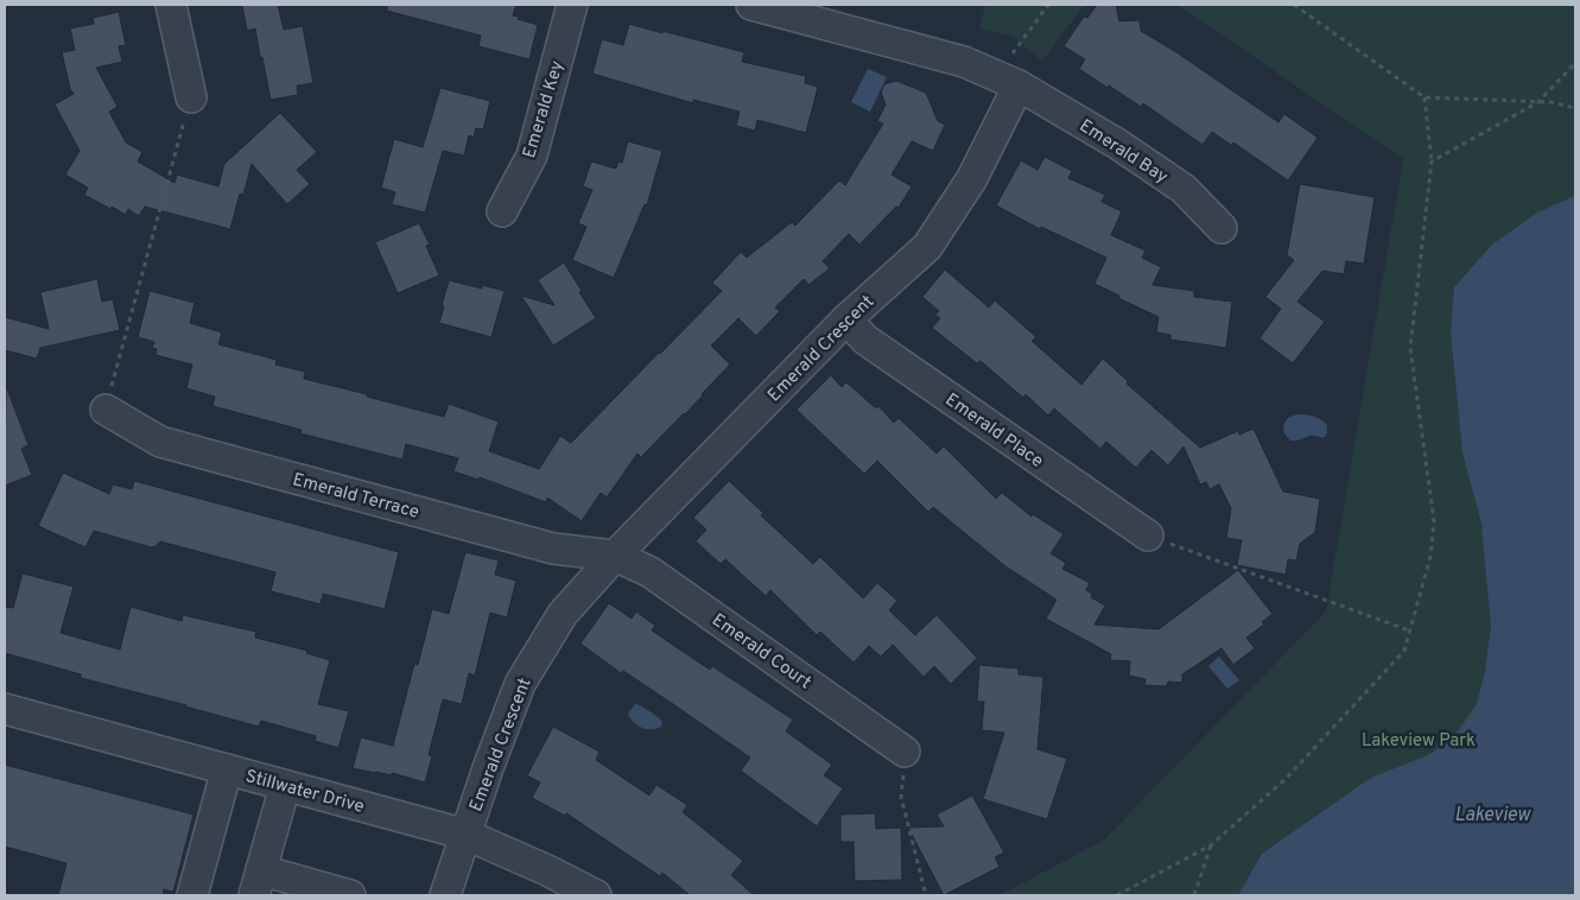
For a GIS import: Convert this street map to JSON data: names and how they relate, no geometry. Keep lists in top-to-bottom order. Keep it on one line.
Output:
{"streets":{"street":["Emerald Key","Emerald Bay","Emerald Crescent","Emerald Place","Emerald Terrace","Emerald Court","Stillwater Drive"]},"crossings":[["Emerald Bay","Emerald Crescent"],["Emerald Crescent","Emerald Place"],["Emerald Crescent","Emerald Terrace"],["Emerald Crescent","Emerald Court"],["Emerald Crescent","Stillwater Drive"],["Emerald Terrace","Emerald Court"]],"water":["Lakeview"],"parks":["Lakeview Park"]}
